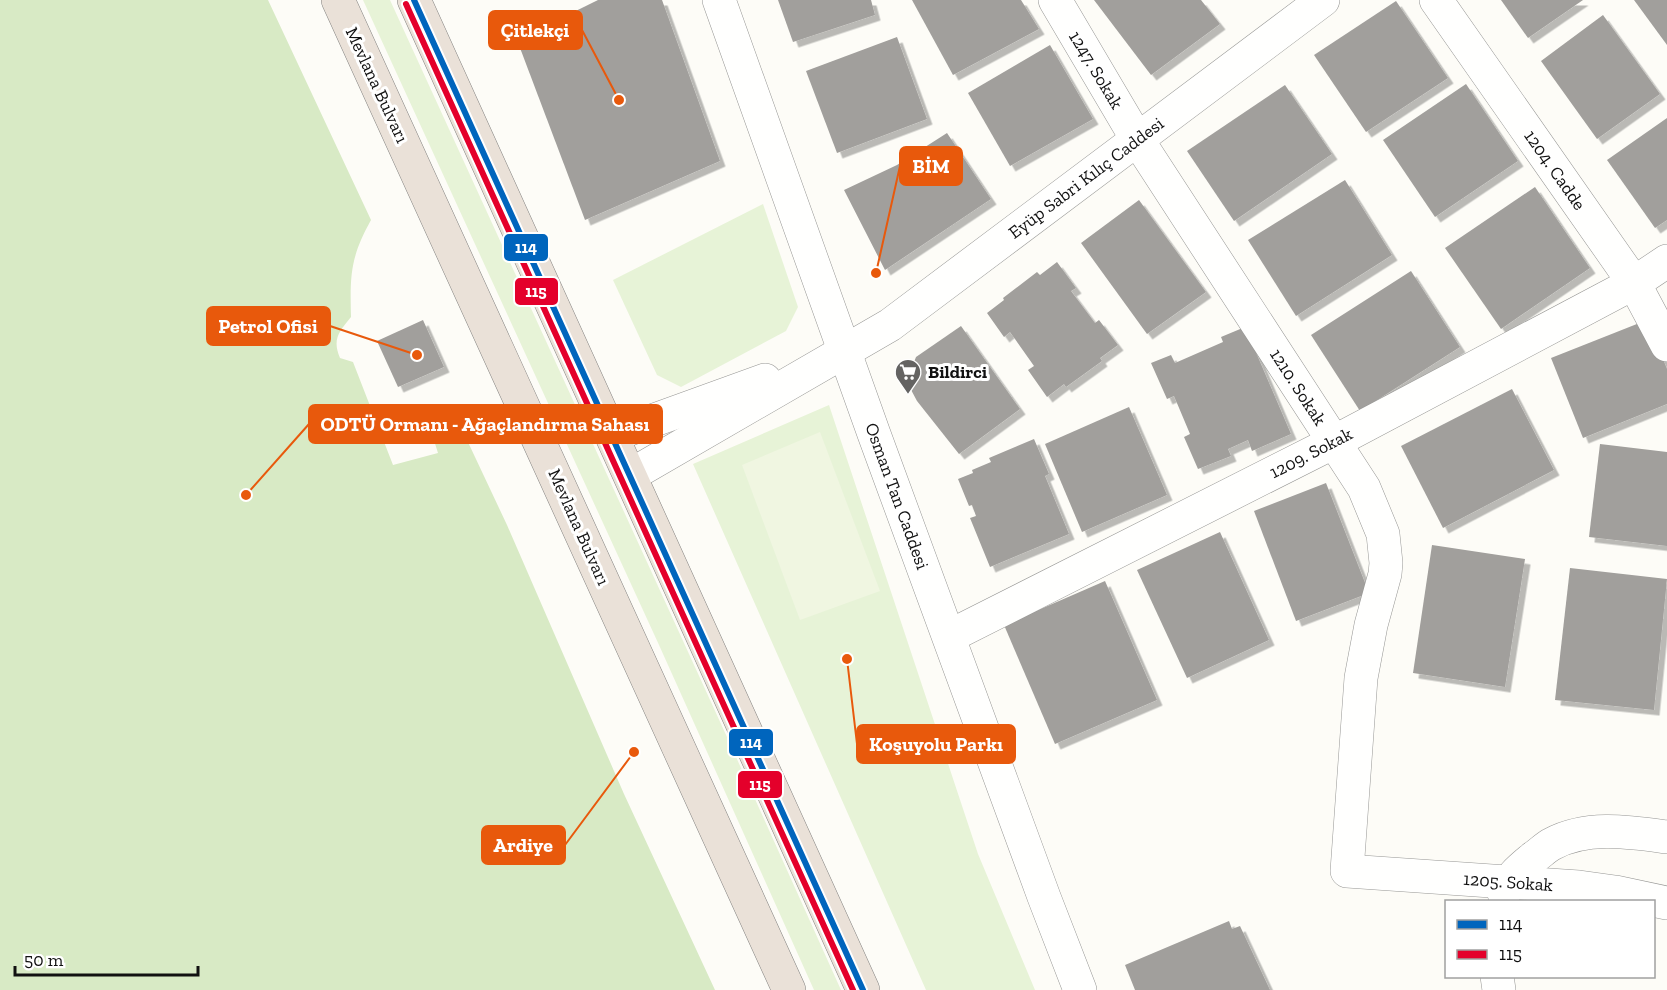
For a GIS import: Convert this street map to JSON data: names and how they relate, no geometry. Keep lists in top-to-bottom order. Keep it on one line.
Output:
{"streets":{"highway":["Mevlana Bulvarı"],"street":["1247. Sokak","1204. Cadde","Eyüp Sabri Kılıç Caddesi","1210. Sokak","1209. Sokak","Osman Tan Caddesi","1205. Sokak"]},"crossings":[["1247. Sokak","Eyüp Sabri Kılıç Caddesi"],["1247. Sokak","1210. Sokak"],["1204. Cadde","1209. Sokak"],["Eyüp Sabri Kılıç Caddesi","1210. Sokak"],["Eyüp Sabri Kılıç Caddesi","Osman Tan Caddesi"],["1210. Sokak","1209. Sokak"],["1210. Sokak","1205. Sokak"],["1209. Sokak","Osman Tan Caddesi"]],"places":{"other":["Çitlekçi","BİM","Petrol Ofisi","ODTÜ Ormanı - Ağaçlandırma Sahası","Koşuyolu Parkı","Ardiye"],"supermarket":["Bildirci"]},"lines":["transit line 114","transit line 115"],"legend":["114","115"],"scale_bar":"50 m"}
